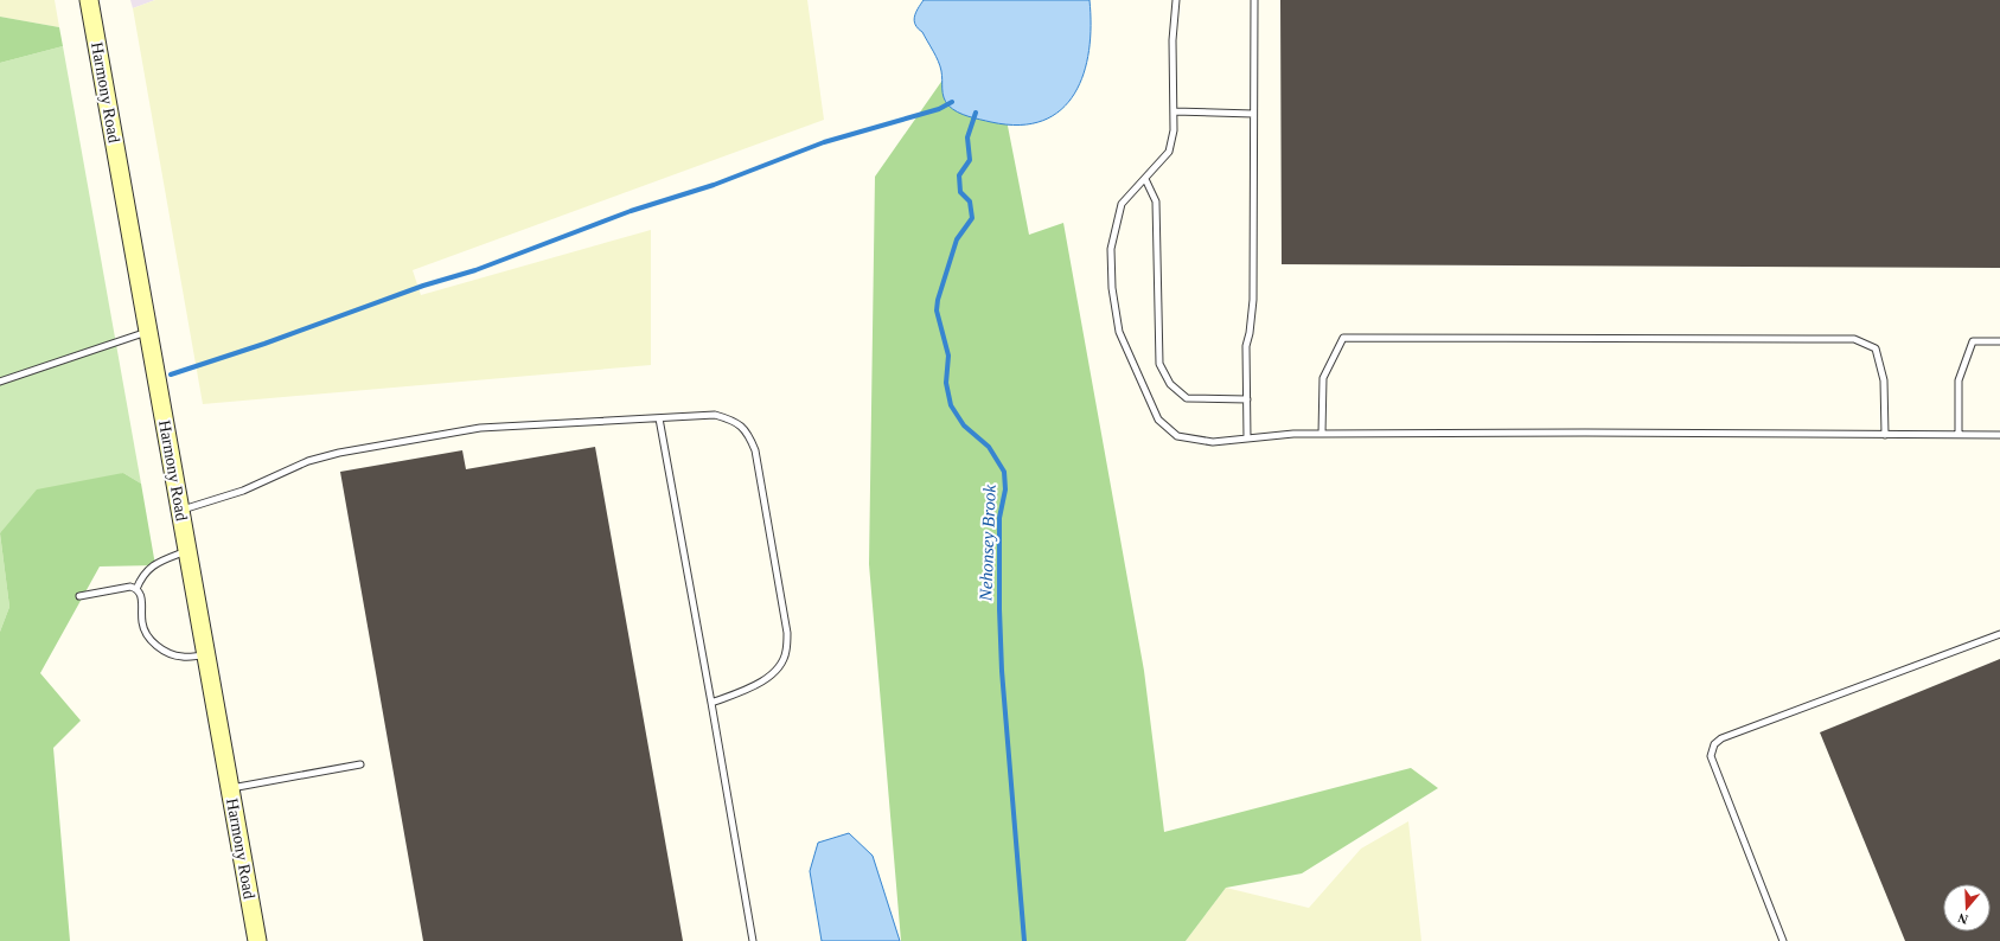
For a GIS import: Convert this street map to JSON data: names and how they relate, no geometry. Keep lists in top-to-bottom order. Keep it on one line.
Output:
{"streets":{"main road":["Harmony Road"]},"water":["Nehonsey Brook"],"north":"bottom"}
